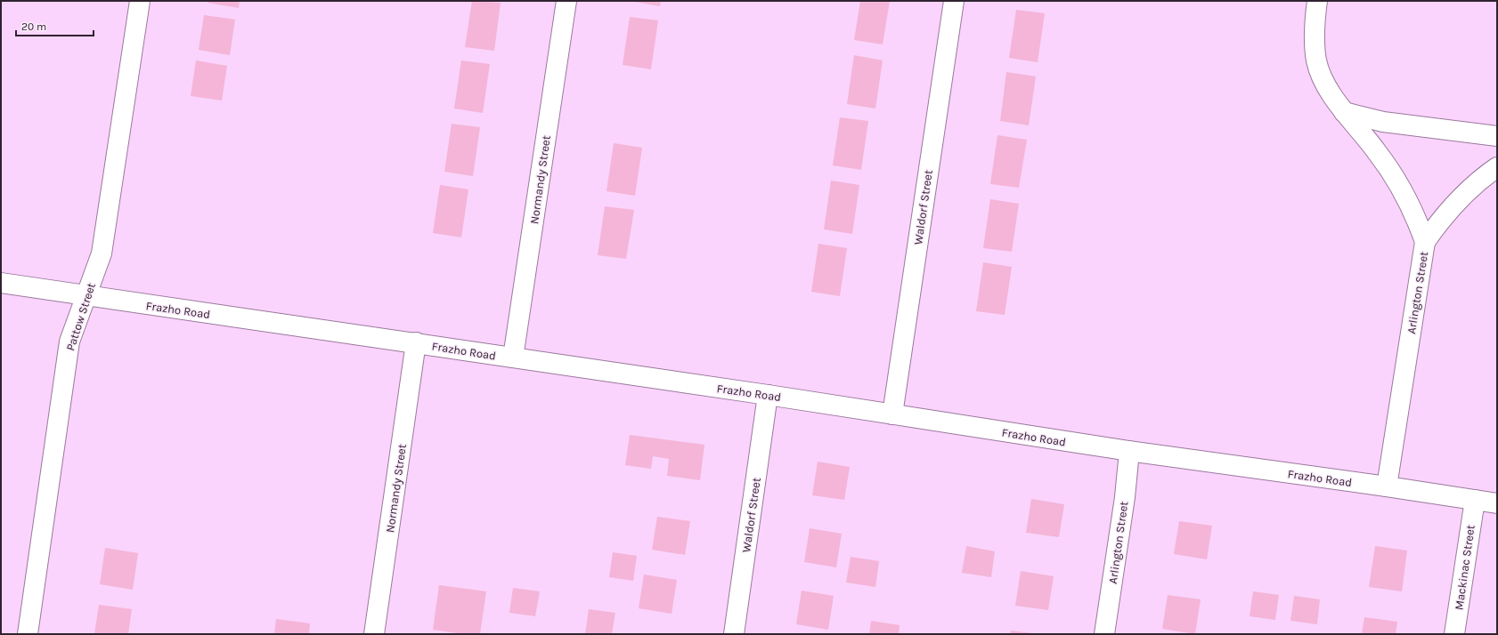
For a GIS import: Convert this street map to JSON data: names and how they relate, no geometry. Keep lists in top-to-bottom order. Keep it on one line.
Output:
{"streets":{"street":["Normandy Street","Waldorf Street","Arlington Street","Frazho Road","Pattow Street","Mackinac Street"]},"crossings":[["Normandy Street","Frazho Road"],["Waldorf Street","Frazho Road"],["Arlington Street","Frazho Road"],["Frazho Road","Pattow Street"],["Frazho Road","Mackinac Street"]],"scale_bar":"20 m"}
